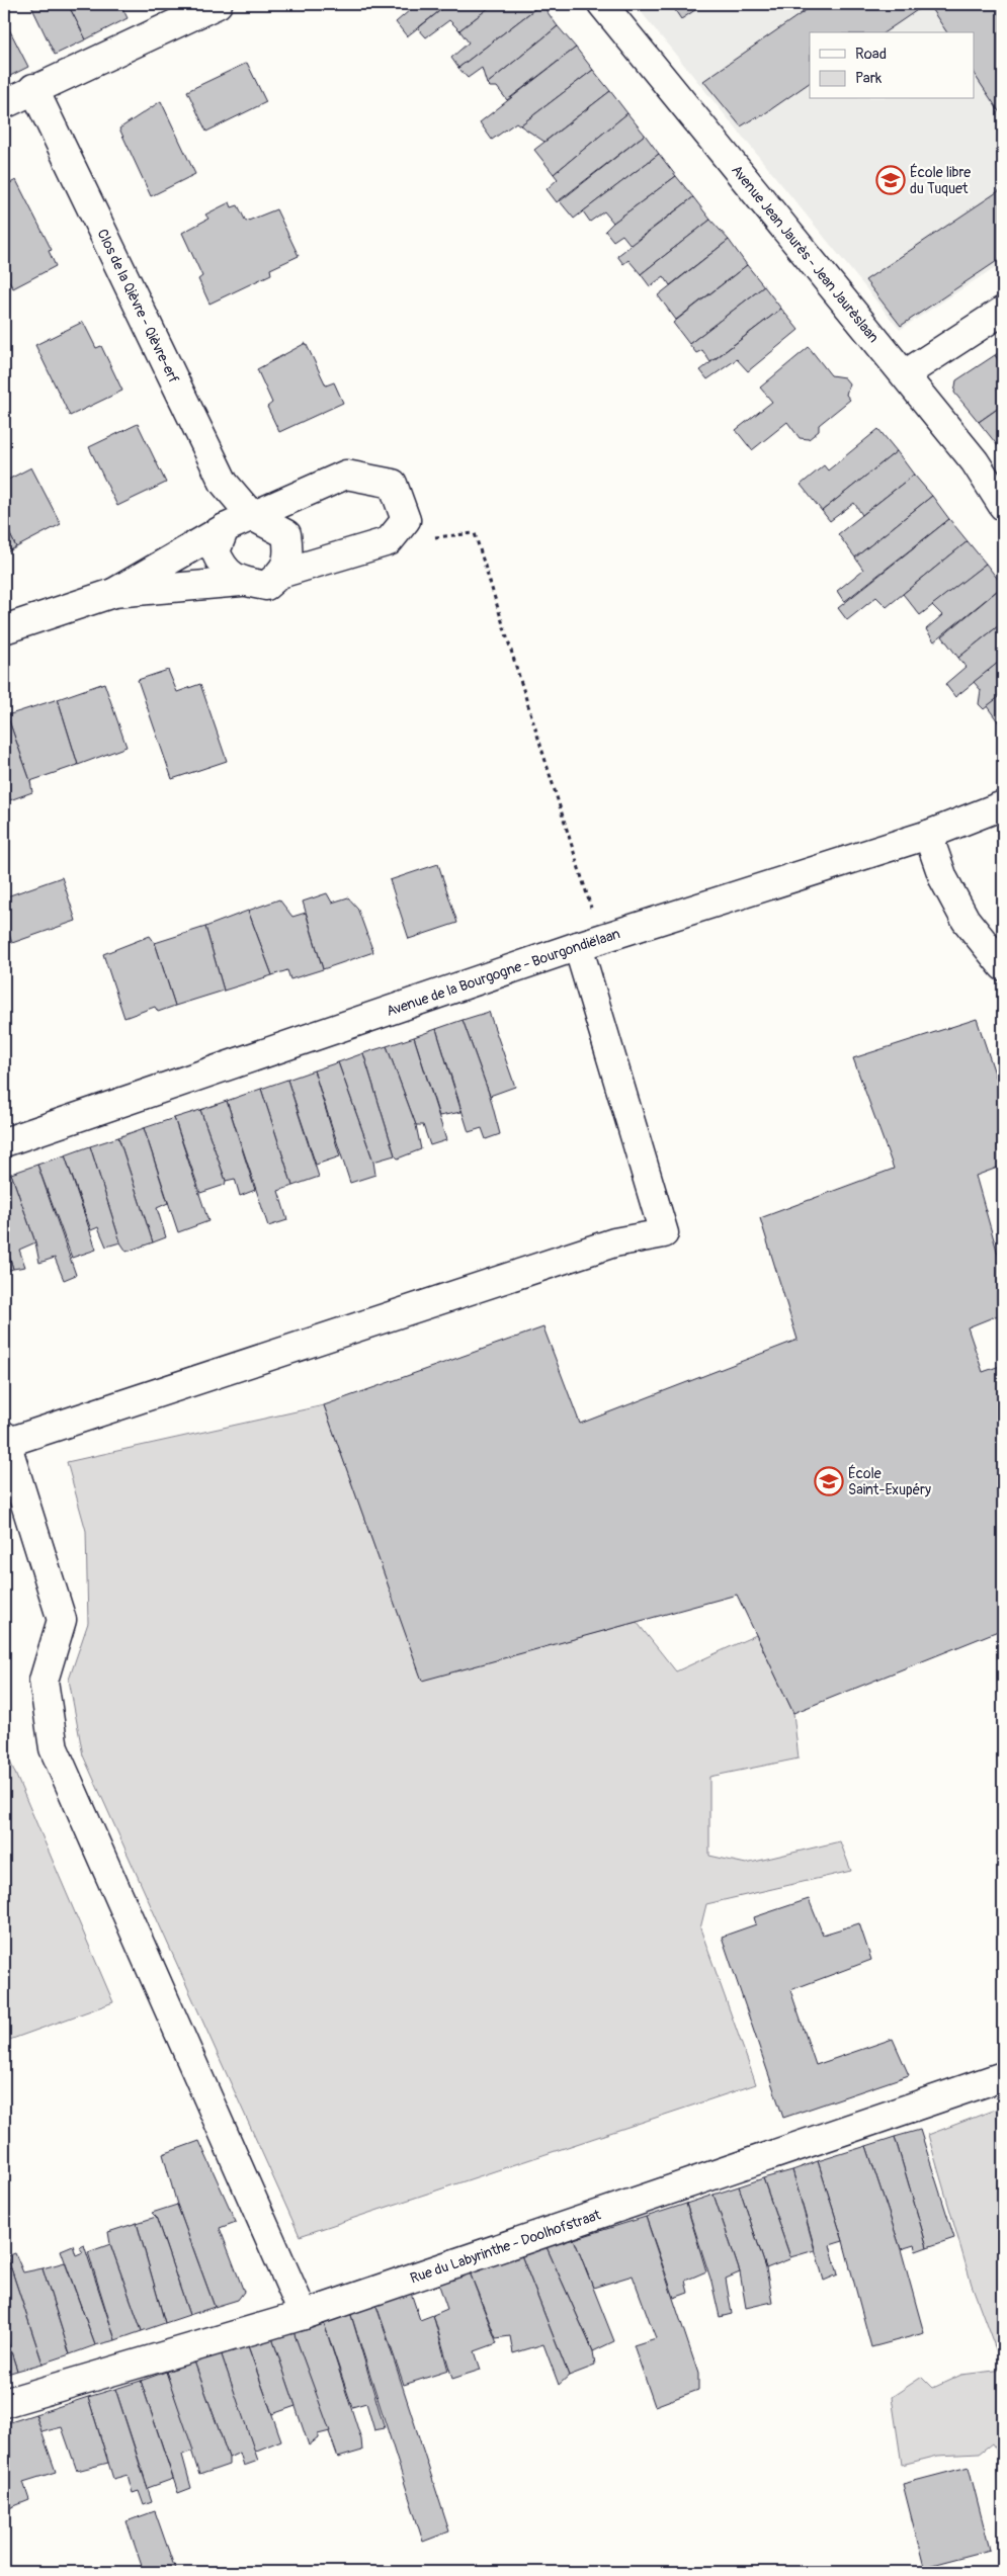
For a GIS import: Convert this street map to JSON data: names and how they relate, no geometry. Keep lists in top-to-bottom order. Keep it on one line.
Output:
{"streets":{"street":["Avenue Jean Jaurès - Jean Jaurèslaan","Clos de la Qièvre - Qièvre-erf","Avenue de la Bourgogne - Bourgondiëlaan","Rue du Labyrinthe - Doolhofstraat"]},"places":{"school or university":["École libre du Tuquet","École Saint-Exupéry"]},"legend":["Road","Park"]}
